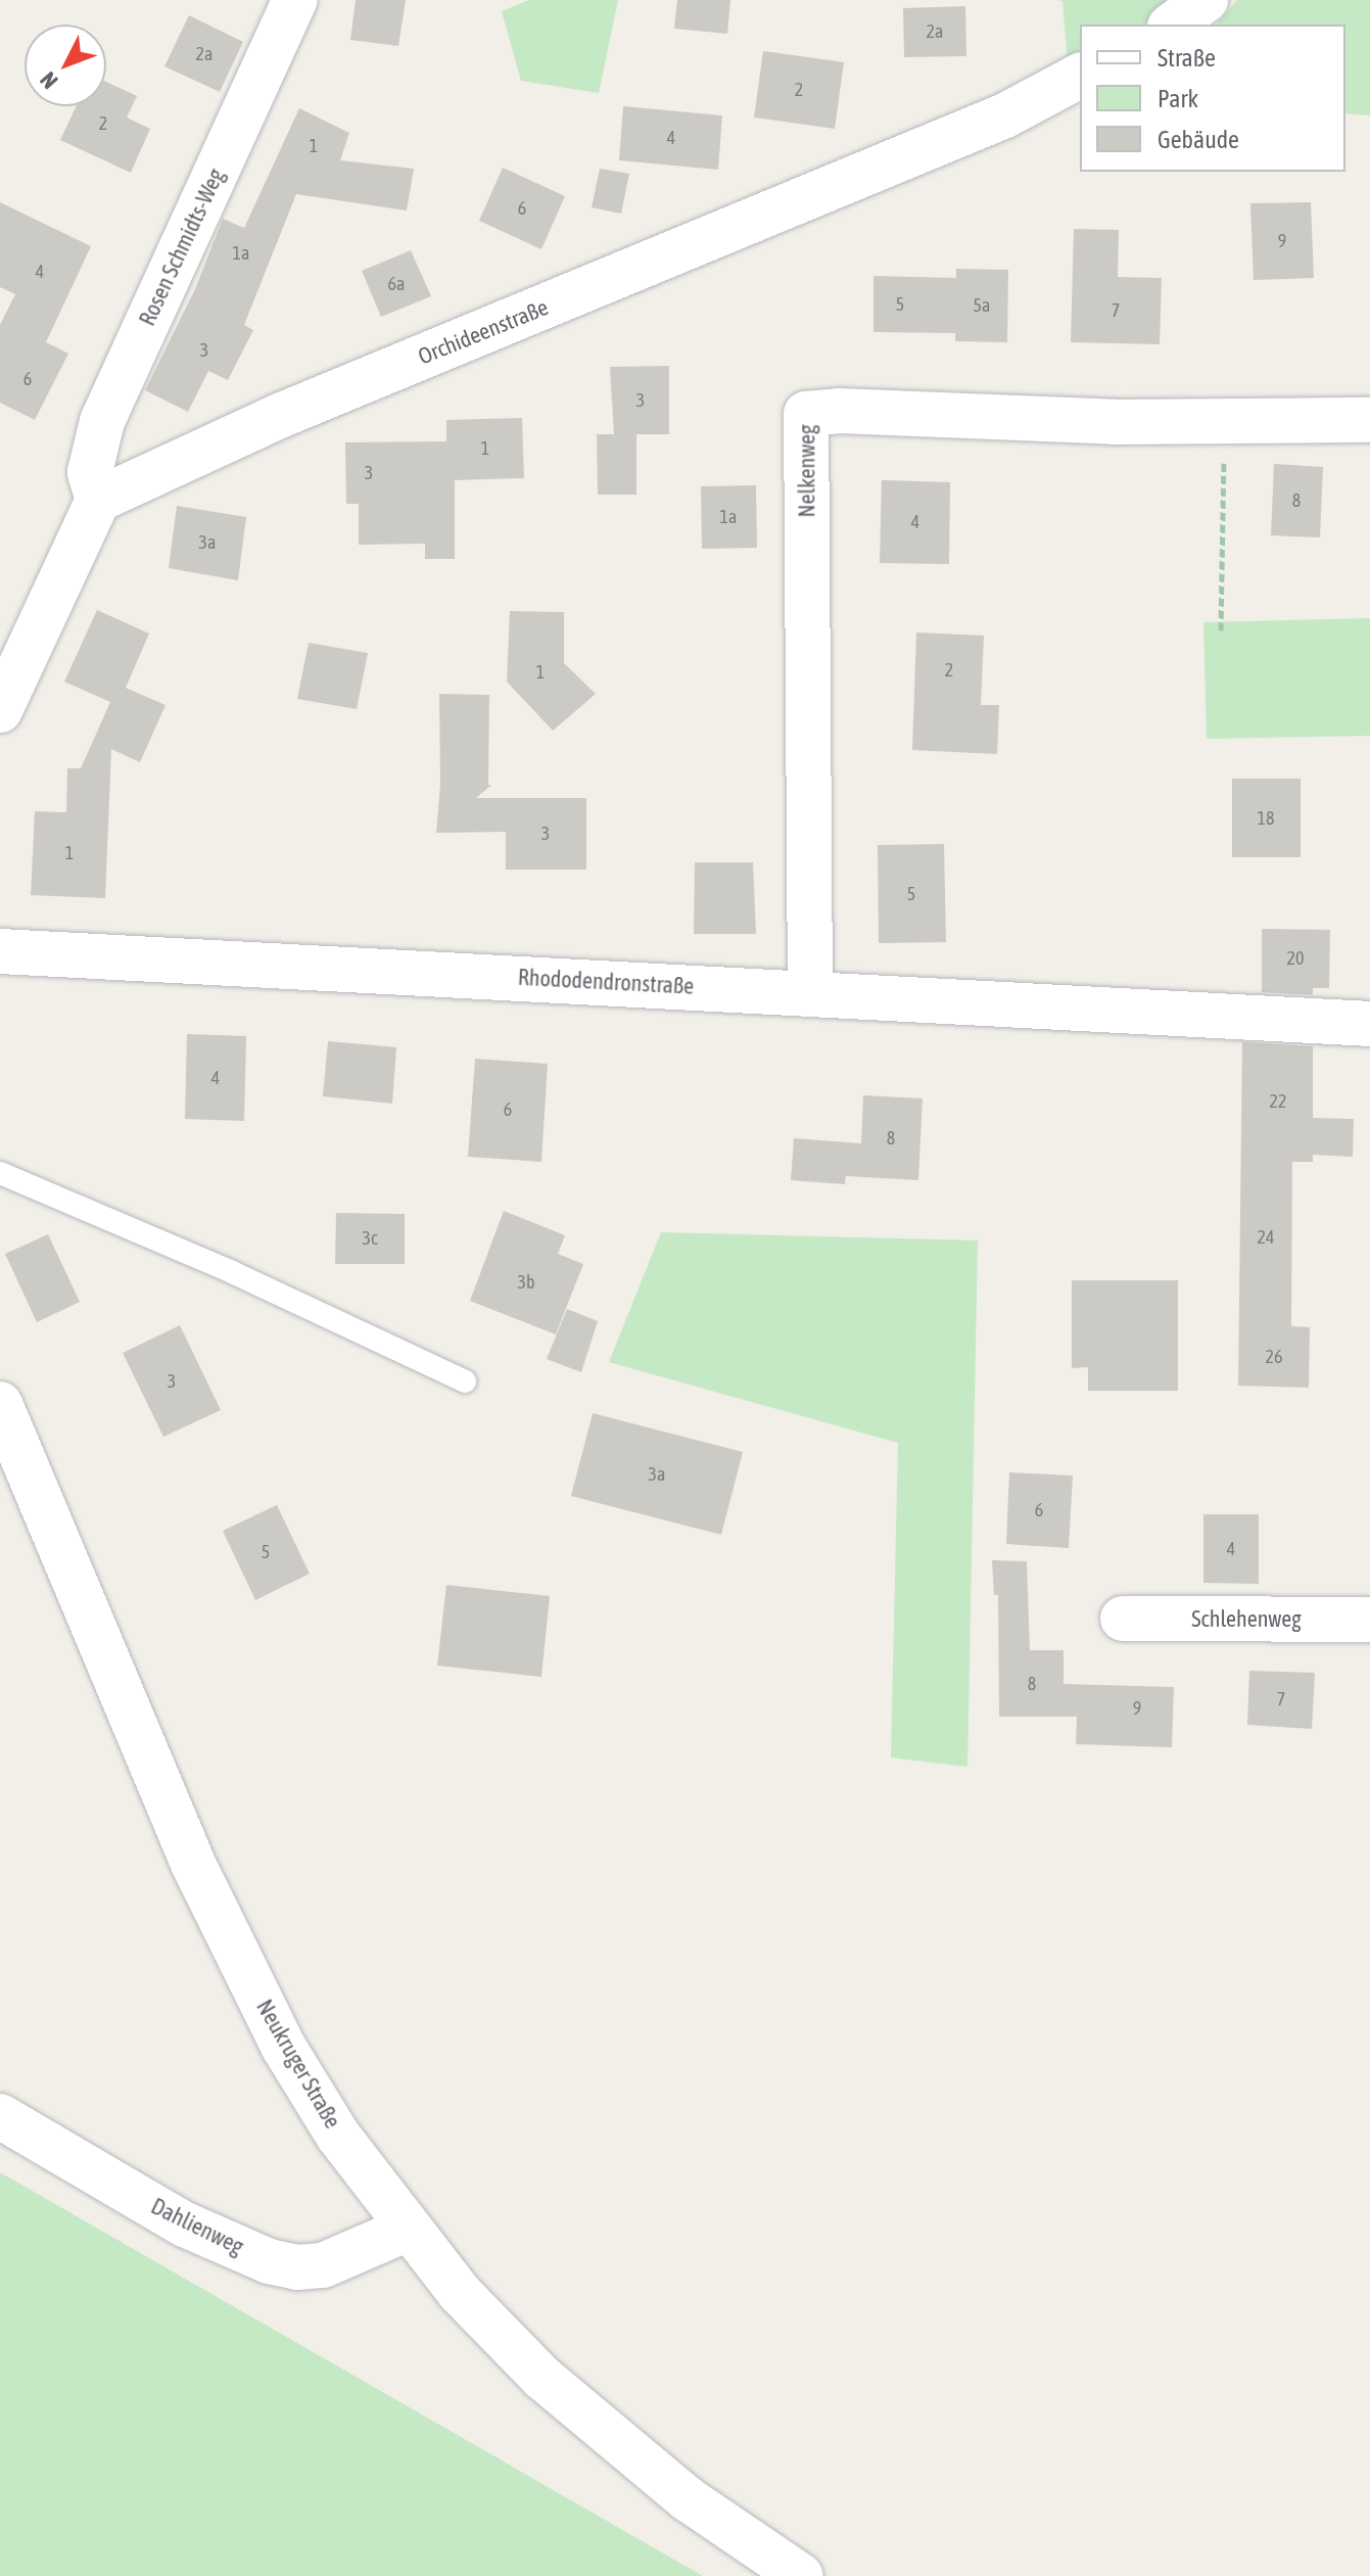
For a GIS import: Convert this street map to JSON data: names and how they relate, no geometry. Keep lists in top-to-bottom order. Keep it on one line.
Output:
{"streets":{"street":["Rosen Schmidts-Weg","Orchideenstraße","Nelkenweg","Rhododendronstraße","Schlehenweg","Neukruger Straße","Dahlienweg"]},"crossings":[["Rosen Schmidts-Weg","Orchideenstraße"],["Nelkenweg","Rhododendronstraße"],["Neukruger Straße","Dahlienweg"]],"house_numbers":["2a","2a","2","2","4","1","6","9","1a","4","6a","5","5a","7","3","6","3","1","3","8","1a","4","3a","2","1","18","3","1","5","20","4","22","6","8","24","3c","3b","26","3","3a","6","4","5","8","7","9"],"legend":["Straße","Park","Gebäude"],"north":"bottom left"}
